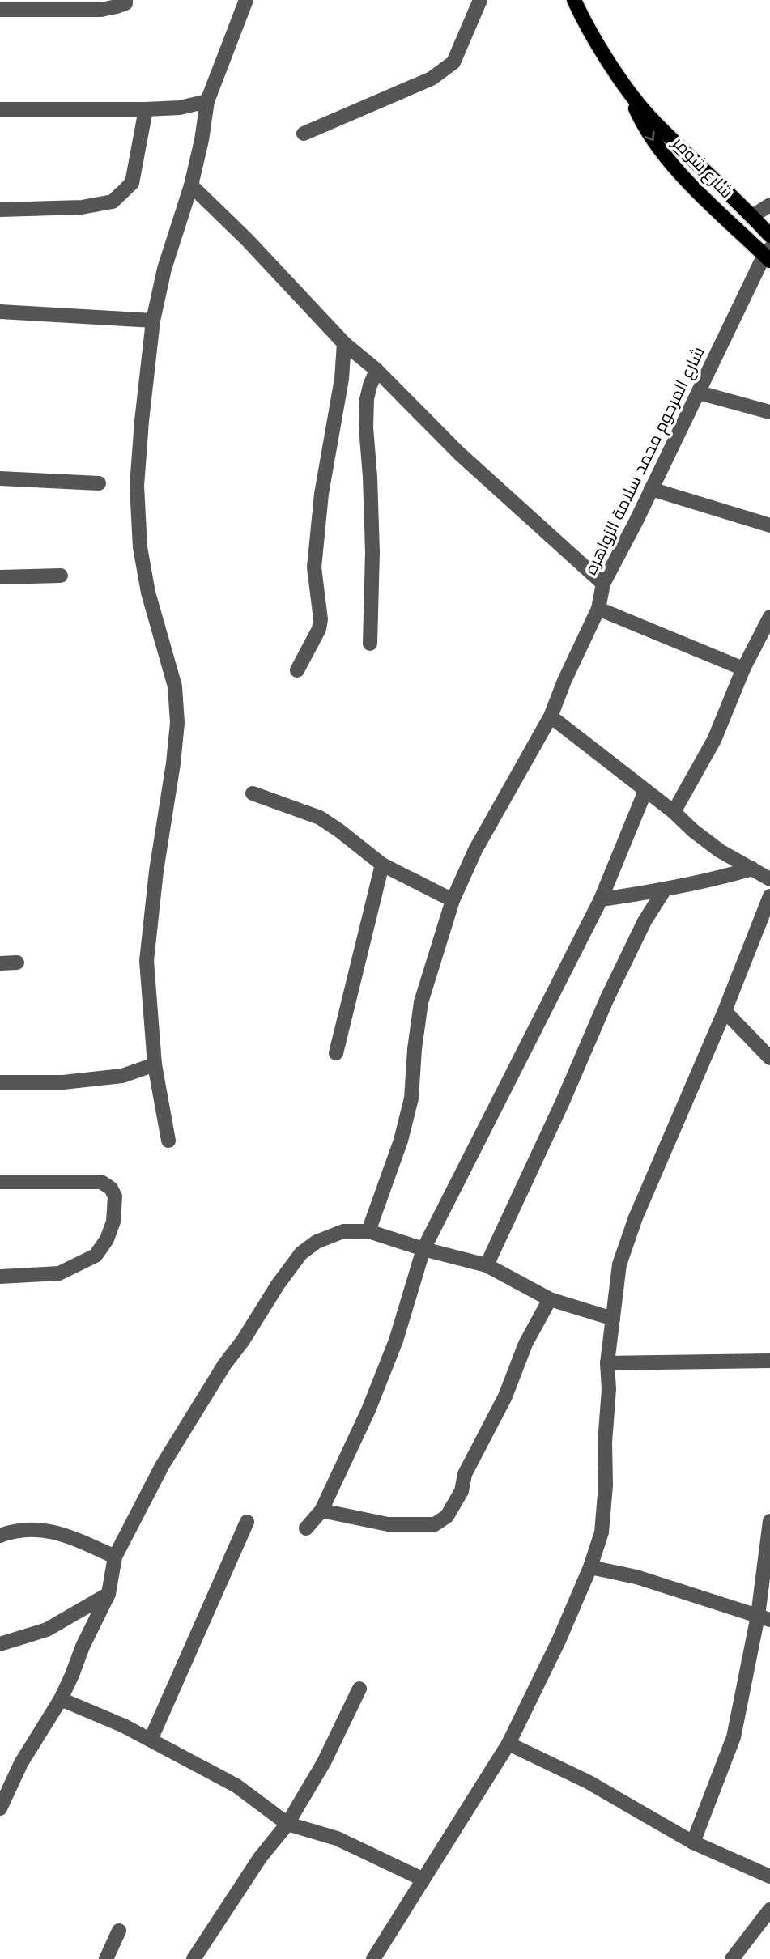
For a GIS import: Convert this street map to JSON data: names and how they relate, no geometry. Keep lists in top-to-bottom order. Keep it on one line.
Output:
{"streets":{"main road":["شارع شومر"],"street":["شارع المرحوم محمد سلامة الزواهره"]},"crossings":[["شارع شومر","شارع المرحوم محمد سلامة الزواهره"]]}
